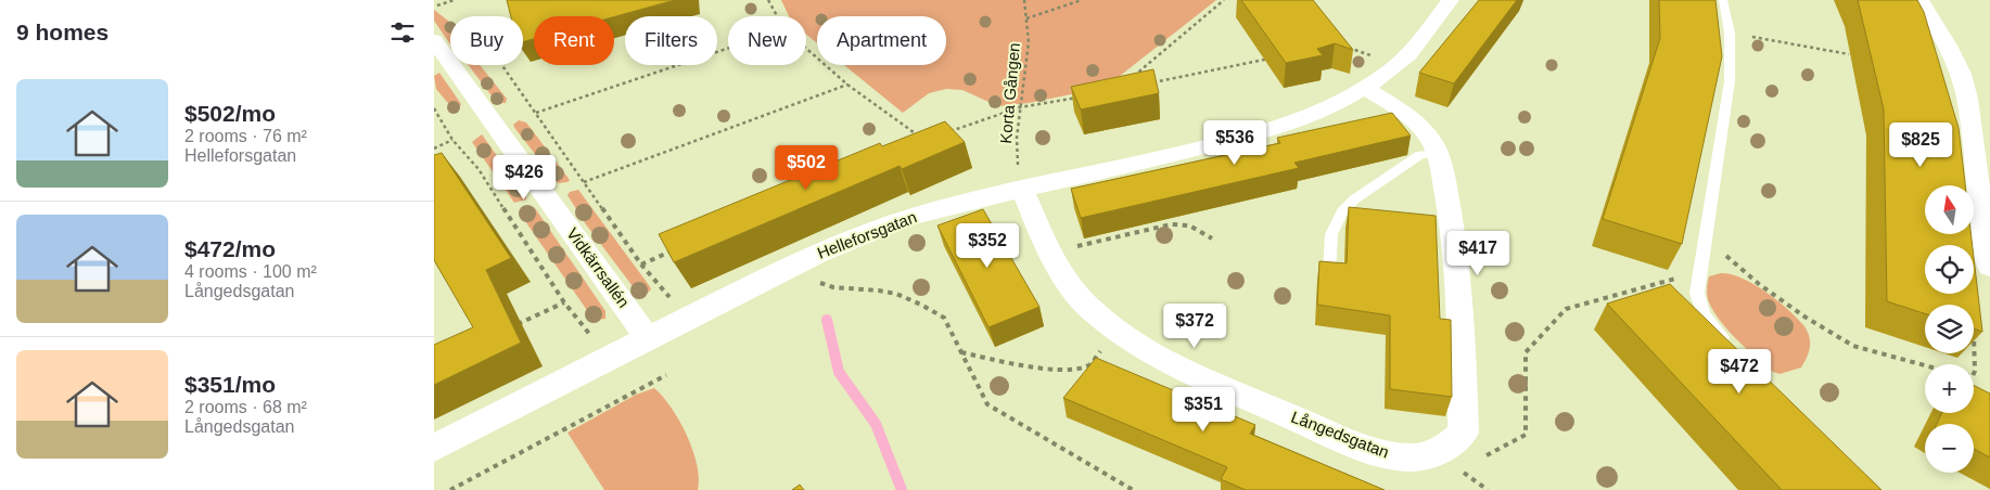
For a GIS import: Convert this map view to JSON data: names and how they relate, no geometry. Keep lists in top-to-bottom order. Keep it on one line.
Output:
{"streets":{"street":["Helleforsgatan","Vidkärrsallén","Långedsgatan"],"path":["Korta Gången"]},"crossings":[["Korta Gången","Helleforsgatan"],["Korta Gången","Långedsgatan"],["Helleforsgatan","Vidkärrsallén"],["Helleforsgatan","Långedsgatan"]],"north":"top","page":{"heading":"9 homes","chip":["Buy","Rent","Filters","New","Apartment"],"list":[{"name":"$502/mo","note":"2 rooms · 76 m² · Helleforsgatan"},{"name":"$472/mo","note":"4 rooms · 100 m² · Långedsgatan"},{"name":"$351/mo","note":"2 rooms · 68 m² · Långedsgatan"}],"price":["$536","$825","$502","$426","$352","$417","$372","$472","$351"],"map_buttons":["+","−"]}}
